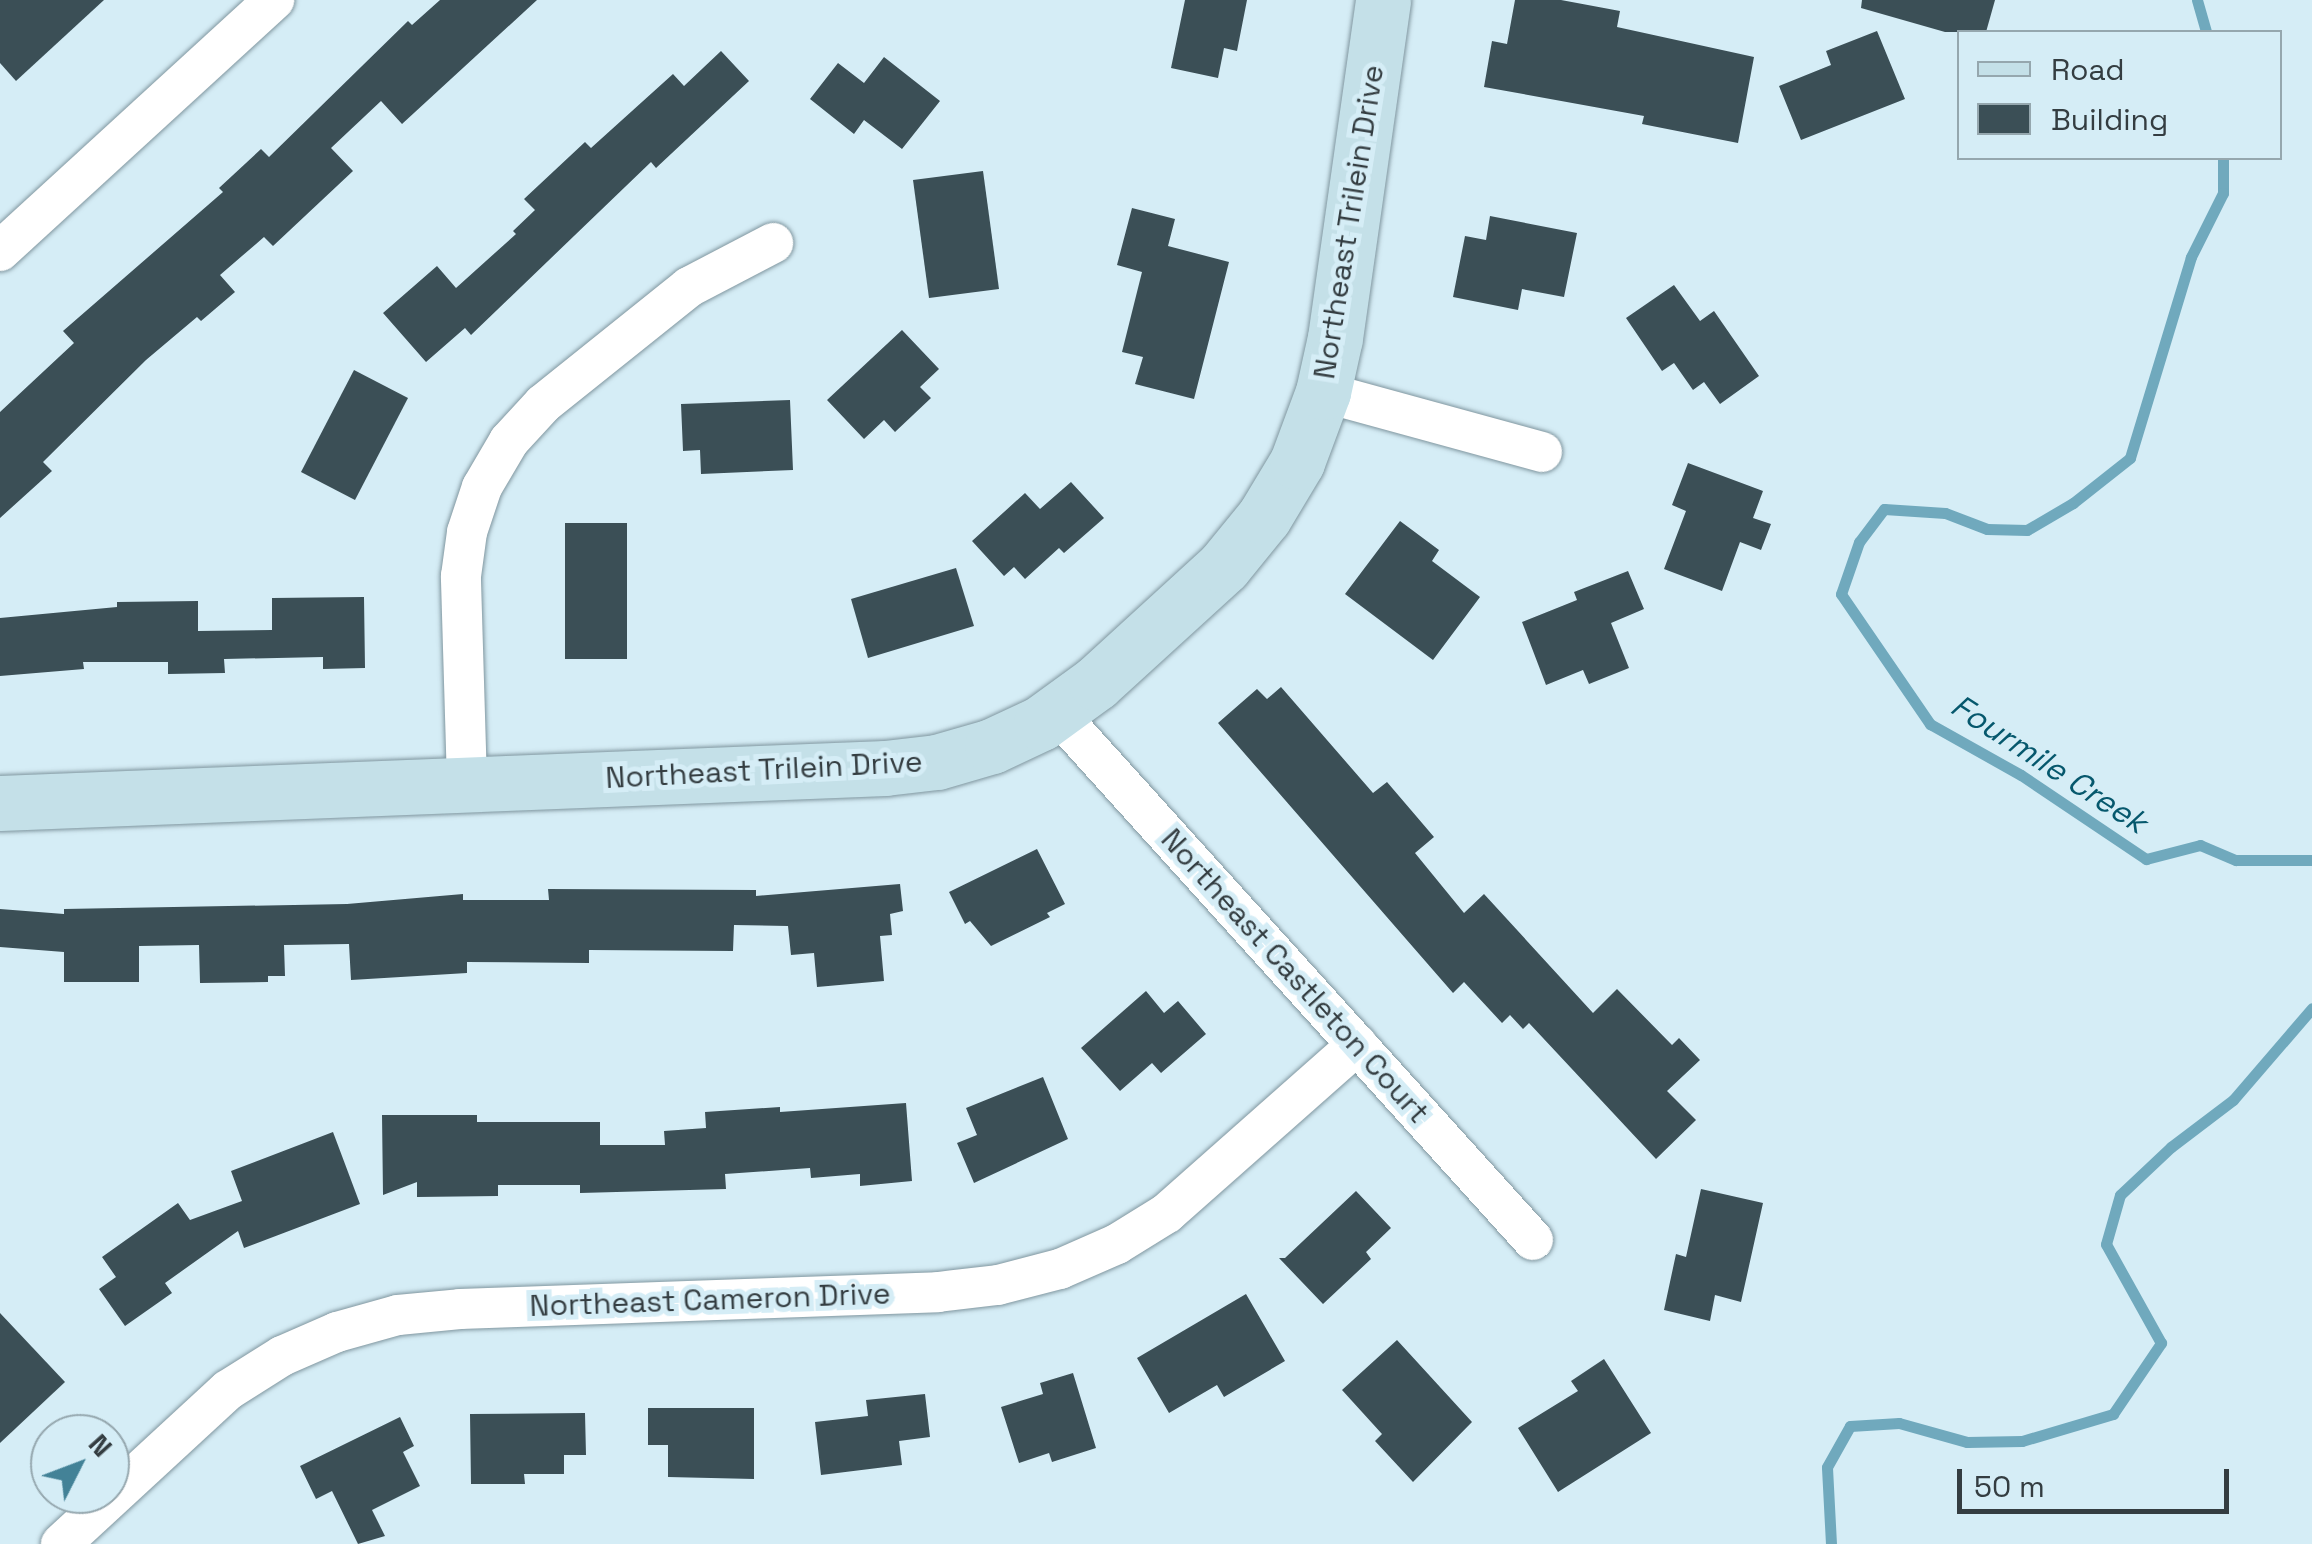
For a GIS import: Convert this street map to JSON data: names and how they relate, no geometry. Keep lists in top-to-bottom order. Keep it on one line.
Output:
{"streets":{"street":["Northeast Trilein Drive","Northeast Castleton Court","Northeast Cameron Drive"]},"crossings":[["Northeast Trilein Drive","Northeast Castleton Court"],["Northeast Castleton Court","Northeast Cameron Drive"]],"water":["Fourmile Creek"],"legend":["Road","Building"],"scale_bar":"50 m","north":"top right"}
